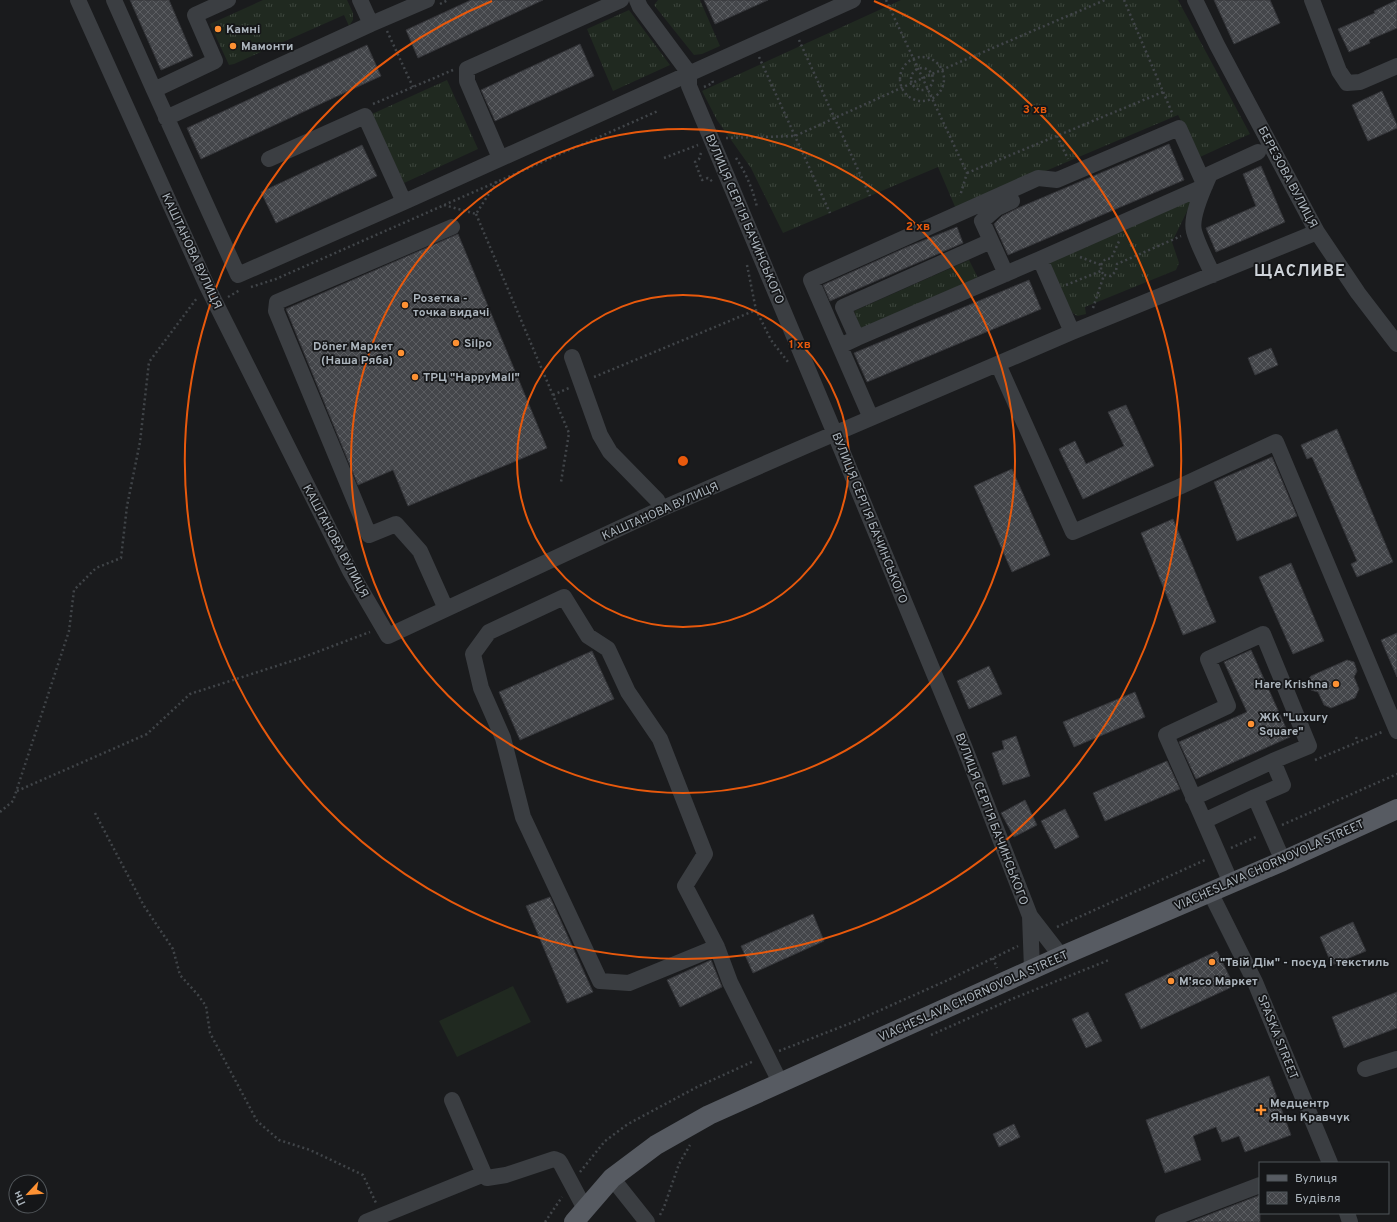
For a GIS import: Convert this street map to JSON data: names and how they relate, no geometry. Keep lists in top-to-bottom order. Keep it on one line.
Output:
{"streets":{"main road":["VIACHESLAVA CHORNOVOLA STREET"],"street":["БЕРЕЗОВА ВУЛИЦЯ","ВУЛИЦЯ СЕРГІЯ БАЧИНСЬКОГО","КАШТАНОВА ВУЛИЦЯ","SPASKA STREET"]},"crossings":[["БЕРЕЗОВА ВУЛИЦЯ","КАШТАНОВА ВУЛИЦЯ"],["ВУЛИЦЯ СЕРГІЯ БАЧИНСЬКОГО","КАШТАНОВА ВУЛИЦЯ"],["ВУЛИЦЯ СЕРГІЯ БАЧИНСЬКОГО","VIACHESLAVA CHORNOVOLA STREET"],["VIACHESLAVA CHORNOVOLA STREET","SPASKA STREET"]],"districts":["ЩАСЛИВЕ"],"places":{"other":["Камні","Мамонти","Розетка - точка видачі","Silpo","Döner Maркет (Наша Ряба)","ТРЦ \"HappyMall\"","Hare Krishna","ЖК \"Luxury Square\"","\"Твій Дім\" - посуд і текстиль","М'ясо Маркет"],"health":["Медцентр Яны Кравчук"]},"legend":["Вулиця","Будівля"],"north":"bottom left","rings":["3 хв","2 хв","1 хв"]}
